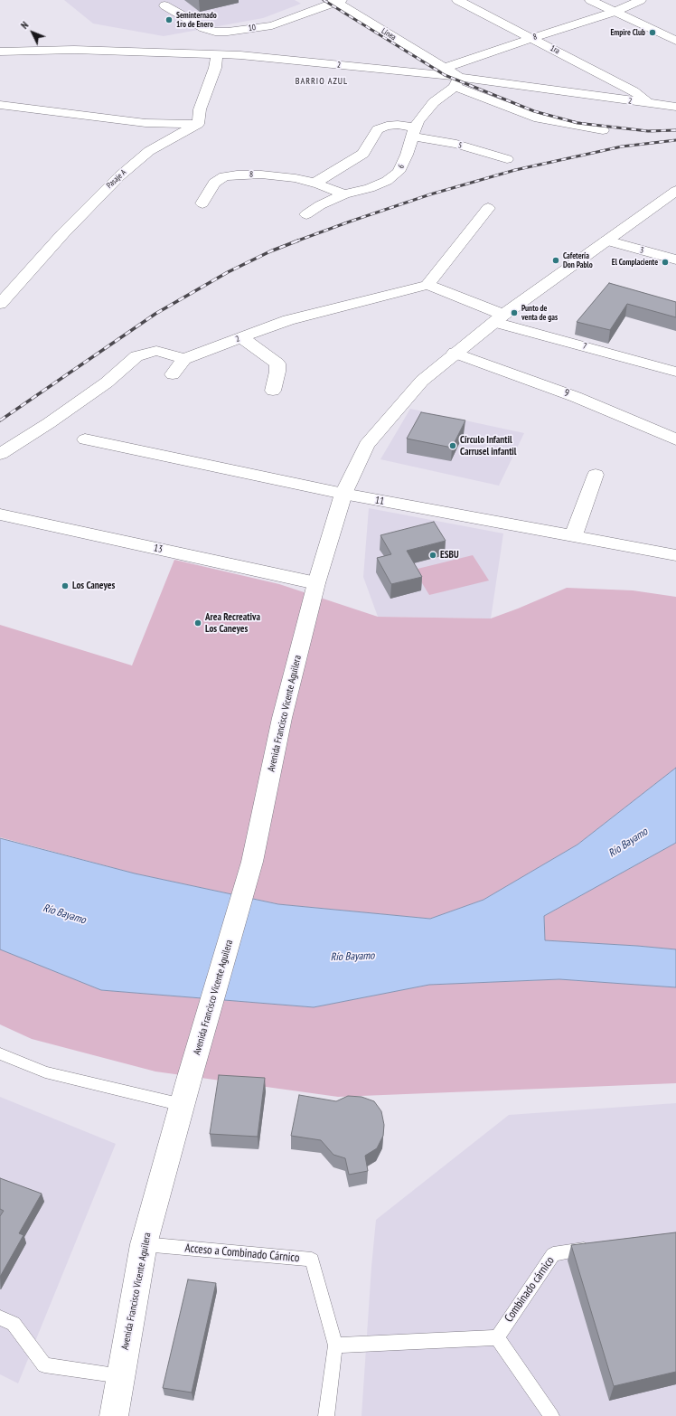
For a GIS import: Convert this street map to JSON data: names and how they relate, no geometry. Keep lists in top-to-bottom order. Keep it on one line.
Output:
{"streets":{"street":["10","Línea","8","1ra","2","5","6","Pasaje A","3","7","9","11","13","Avenida Francisco Vicente Aguilera"],"lane":["Acceso a Combinado Cárnico","Combinado cárnico"]},"crossings":[["10","Línea"],["Línea","8"],["8","1ra"],["8","6"],["1ra","2"],["2","6"],["2","7"],["5","6"],["3","Avenida Francisco Vicente Aguilera"],["7","Avenida Francisco Vicente Aguilera"],["9","Avenida Francisco Vicente Aguilera"],["11","Avenida Francisco Vicente Aguilera"],["13","Avenida Francisco Vicente Aguilera"],["Avenida Francisco Vicente Aguilera","Acceso a Combinado Cárnico"]],"districts":["BARRIO AZUL"],"water":["Río Bayamo"],"places":["Seminternado 1ro de Enero","Empire Club","Cafetería Don Pablo","El Complaciente","Punto de venta de gas","Círculo Infantil Carrusel infantil","ESBU","Los Caneyes","Area Recreativa Los Caneyes"],"north":"top left"}
